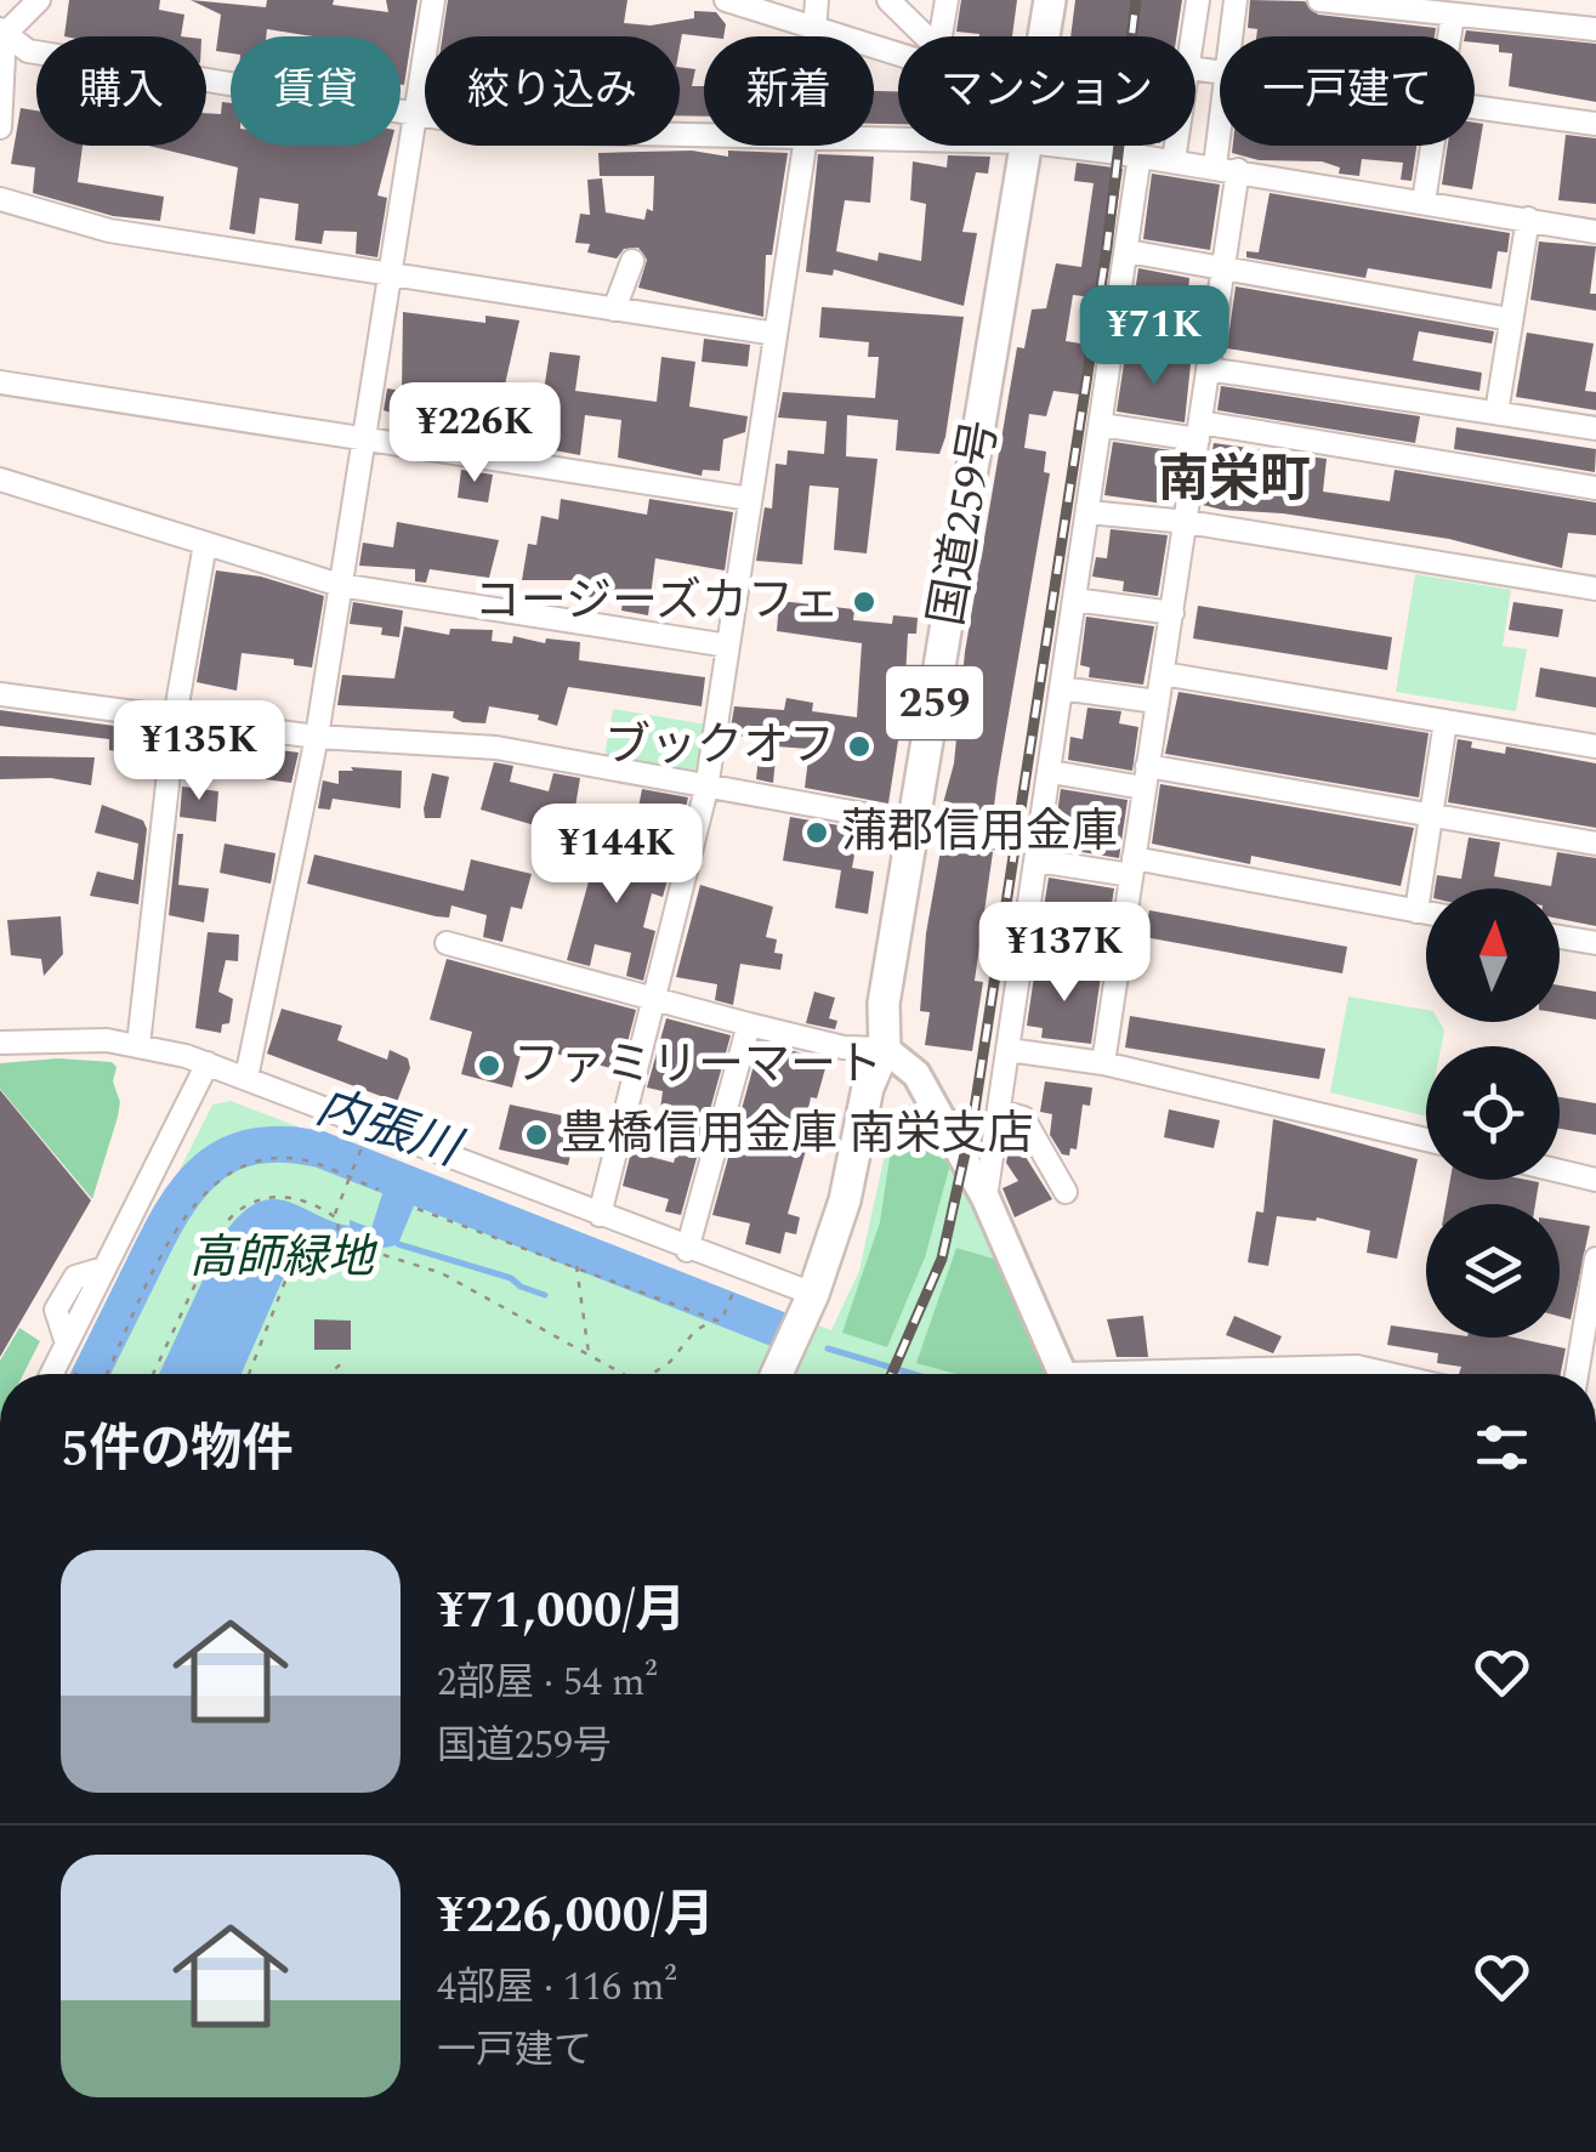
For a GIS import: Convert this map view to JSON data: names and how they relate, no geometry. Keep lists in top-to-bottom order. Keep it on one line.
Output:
{"streets":{"highway":["国道259号","259"]},"districts":["南栄町"],"water":["内張川"],"parks":["高師緑地"],"places":["コージーズカフェ","ブックオフ","蒲郡信用金庫","ファミリーマート","豊橋信用金庫 南栄支店"],"north":"top","page":{"chip":["購入","賃貸","絞り込み","新着","マンション","一戸建て"],"price":["¥71K","¥226K","¥135K","¥144K","¥137K"],"heading":"5件の物件","list":[{"name":"¥71,000/月","note":"2部屋 · 54 m² · 国道259号"},{"name":"¥226,000/月","note":"4部屋 · 116 m² · 一戸建て"}]}}
